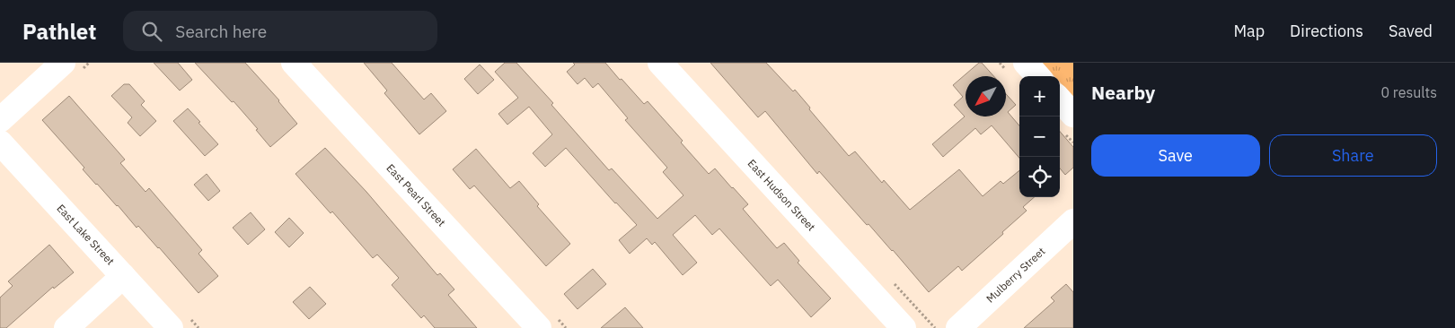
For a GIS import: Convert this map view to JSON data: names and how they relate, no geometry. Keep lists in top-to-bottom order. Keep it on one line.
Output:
{"streets":{"street":["East Pearl Street","East Hudson Street","East Lake Street","Mulberry Street"]},"north":"bottom left","page":{"header":"Pathlet","search":"Search here","nav":["Map","Directions","Saved"],"heading":["Nearby","0 results"],"map_buttons":["+","−"],"buttons":["Save","Share"]}}
